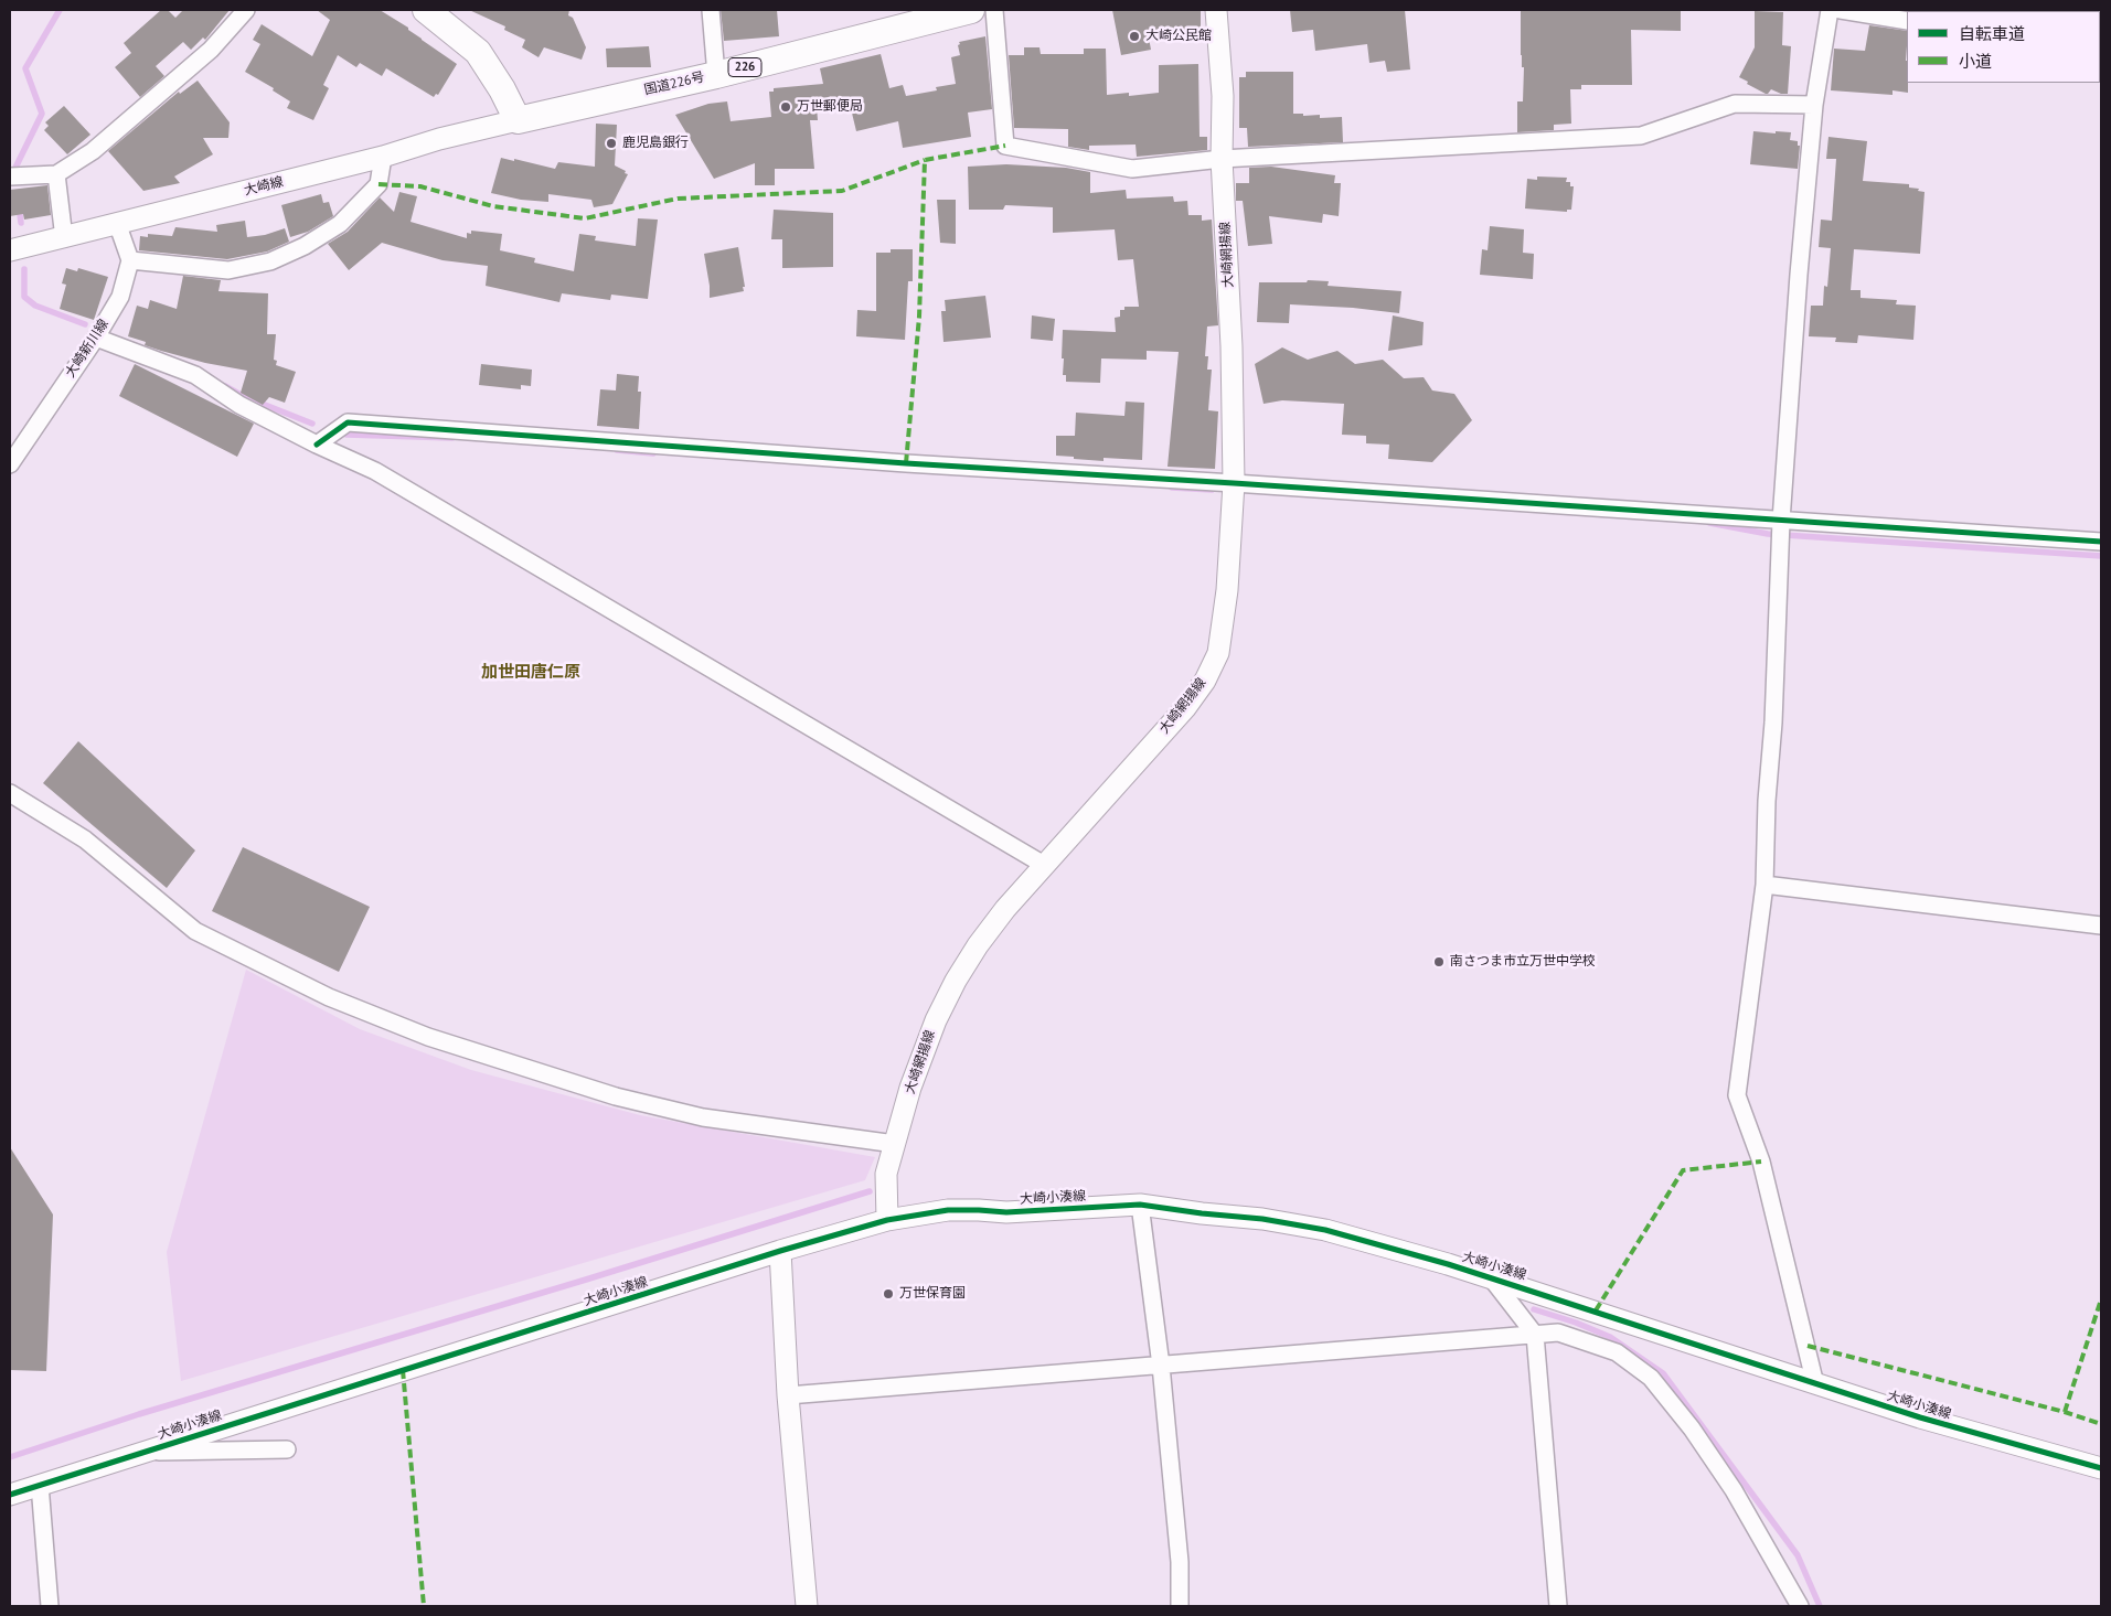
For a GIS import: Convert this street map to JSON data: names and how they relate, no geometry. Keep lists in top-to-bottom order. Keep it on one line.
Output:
{"streets":{"highway":["226","国道226号"],"street":["大崎線","大崎網揚線","大崎新川線","大崎小湊線"]},"crossings":[["国道226号","大崎線"],["大崎網揚線","大崎小湊線"]],"districts":["加世田唐仁原"],"places":["大崎公民館","万世郵便局","鹿児島銀行","南さつま市立万世中学校","万世保育園"],"legend":["自転車道","小道"]}
